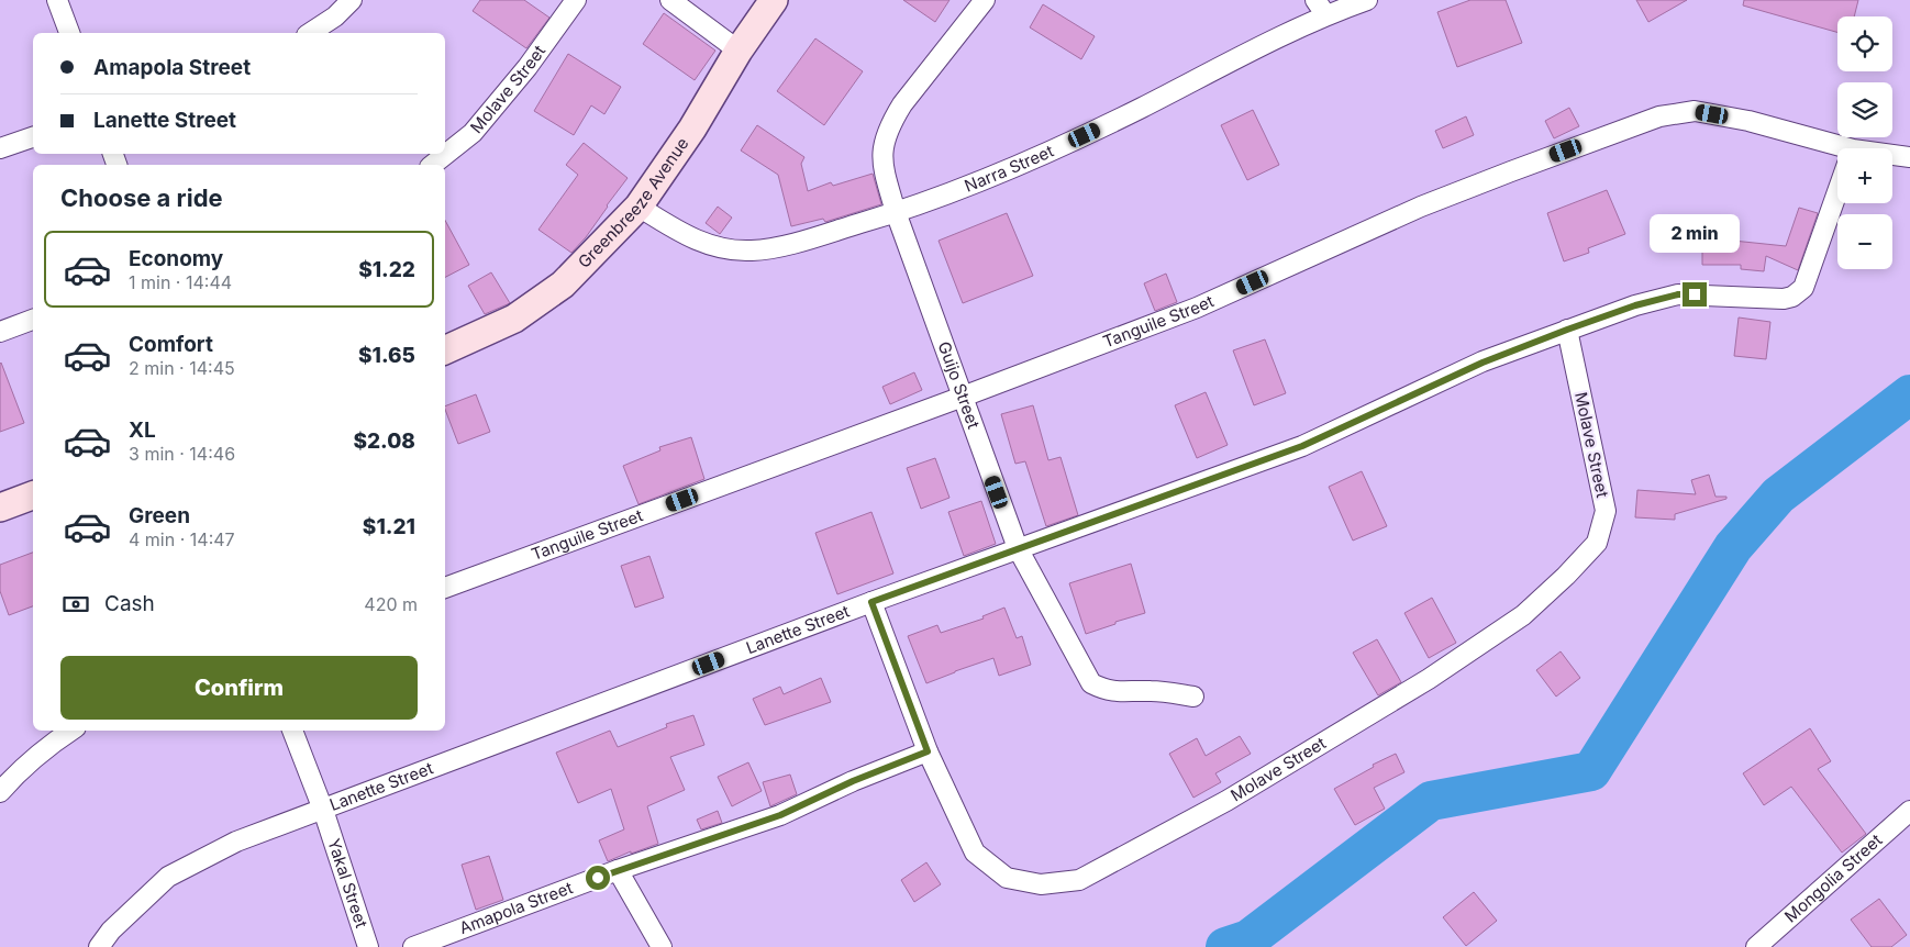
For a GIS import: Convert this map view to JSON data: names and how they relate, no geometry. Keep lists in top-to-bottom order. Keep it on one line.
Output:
{"streets":{"street":["Molave Street","Narra Street","Greenbreeze Avenue","Tanguile Street","Guijo Street","Lanette Street","Mongolia Street","Yakal Street","Amapola Street"]},"crossings":[["Molave Street","Lanette Street"],["Molave Street","Amapola Street"],["Narra Street","Greenbreeze Avenue"],["Narra Street","Guijo Street"],["Tanguile Street","Guijo Street"],["Guijo Street","Lanette Street"],["Lanette Street","Yakal Street"]],"page":{"map_buttons":["+","−"],"banner":["Amapola Street","Lanette Street"],"heading":"Choose a ride","bubble":"2 min","list":[{"name":"Economy","note":"1 min · 14:44","value":"$1.22"},{"name":"Comfort","note":"2 min · 14:45","value":"$1.65"},{"name":"XL","note":"3 min · 14:46","value":"$2.08"},{"name":"Green","note":"4 min · 14:47","value":"$1.21"}],"pay":["Cash","420 m"],"buttons":"Confirm"}}
